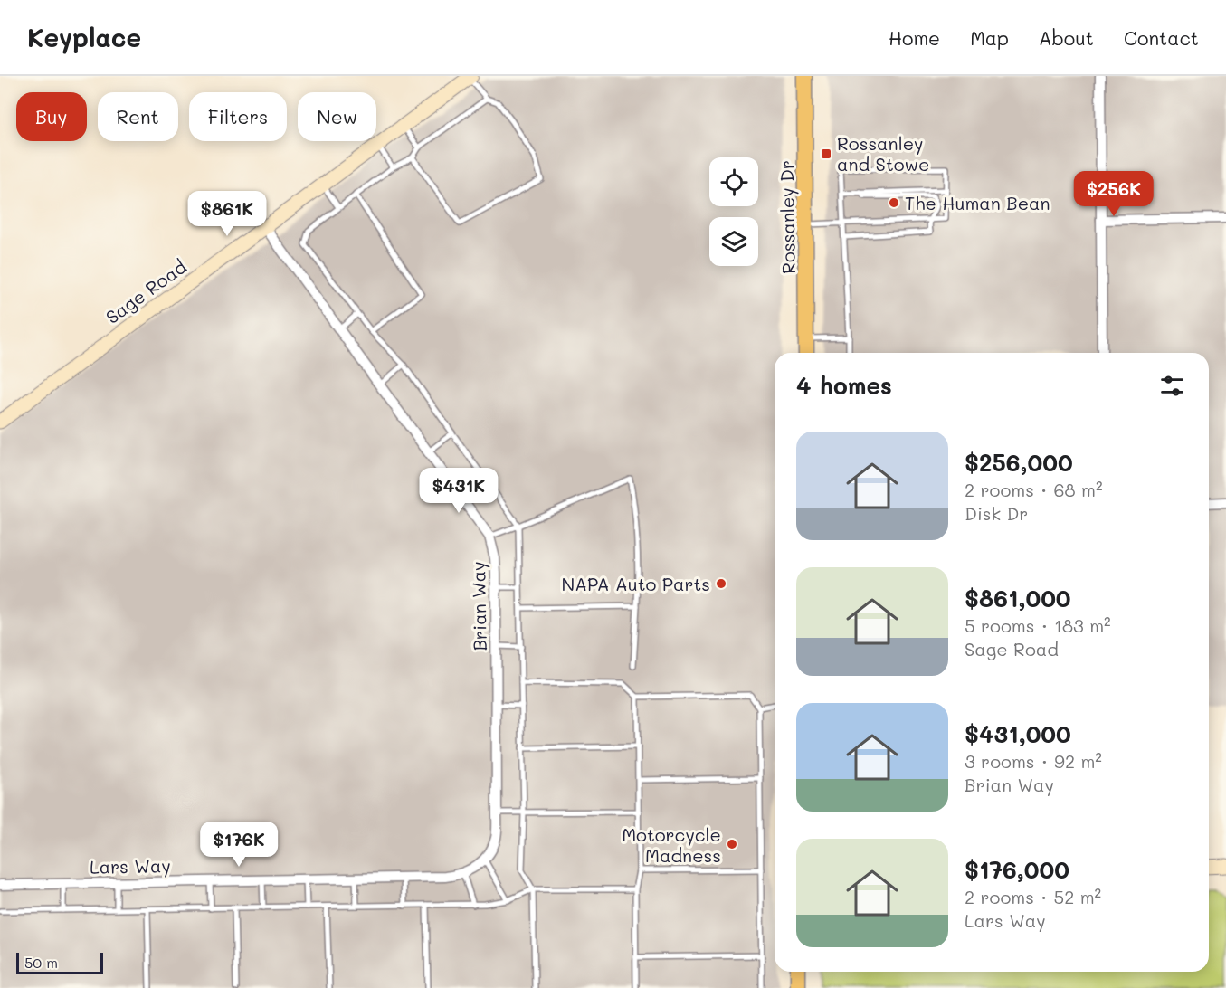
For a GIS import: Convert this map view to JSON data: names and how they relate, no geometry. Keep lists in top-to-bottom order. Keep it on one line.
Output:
{"streets":{"main road":["Rossanley Dr","Sage Road"],"street":["Brian Way","Lars Way"]},"crossings":[["Sage Road","Brian Way"],["Brian Way","Lars Way"]],"places":{"transit":["Rossanley and Stowe"],"other":["The Human Bean","NAPA Auto Parts","Motorcycle Madness"]},"scale_bar":"50 m","page":{"header":"Keyplace","nav":["Home","Map","About","Contact"],"chip":["Buy","Rent","Filters","New"],"price":["$256K","$861K","$431K","$176K"],"heading":"4 homes","list":[{"name":"$256,000","note":"2 rooms · 68 m² · Disk Dr"},{"name":"$861,000","note":"5 rooms · 183 m² · Sage Road"},{"name":"$431,000","note":"3 rooms · 92 m² · Brian Way"},{"name":"$176,000","note":"2 rooms · 52 m² · Lars Way"}],"scale":"50 m"}}
